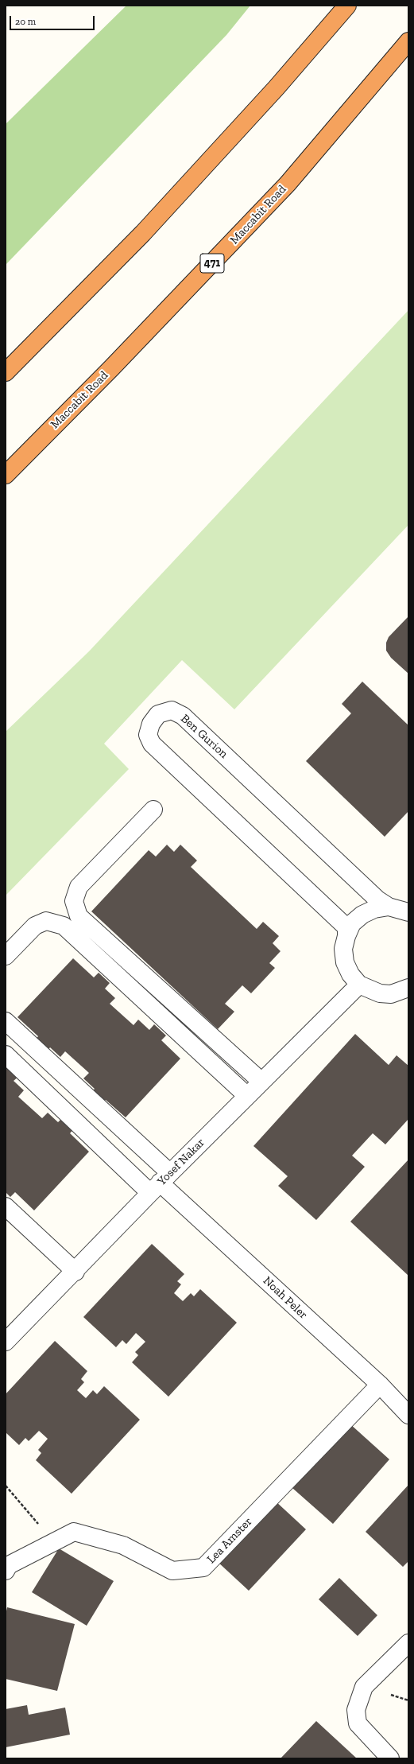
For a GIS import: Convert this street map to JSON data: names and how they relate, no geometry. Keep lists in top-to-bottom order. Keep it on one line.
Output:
{"streets":{"highway":["Maccabit Road","471"],"street":["Ben Gurion","Yosef Nakar","Noah Peler","Lea Amster"]},"crossings":[["Yosef Nakar","Noah Peler"],["Noah Peler","Lea Amster"]],"scale_bar":"20 m"}
